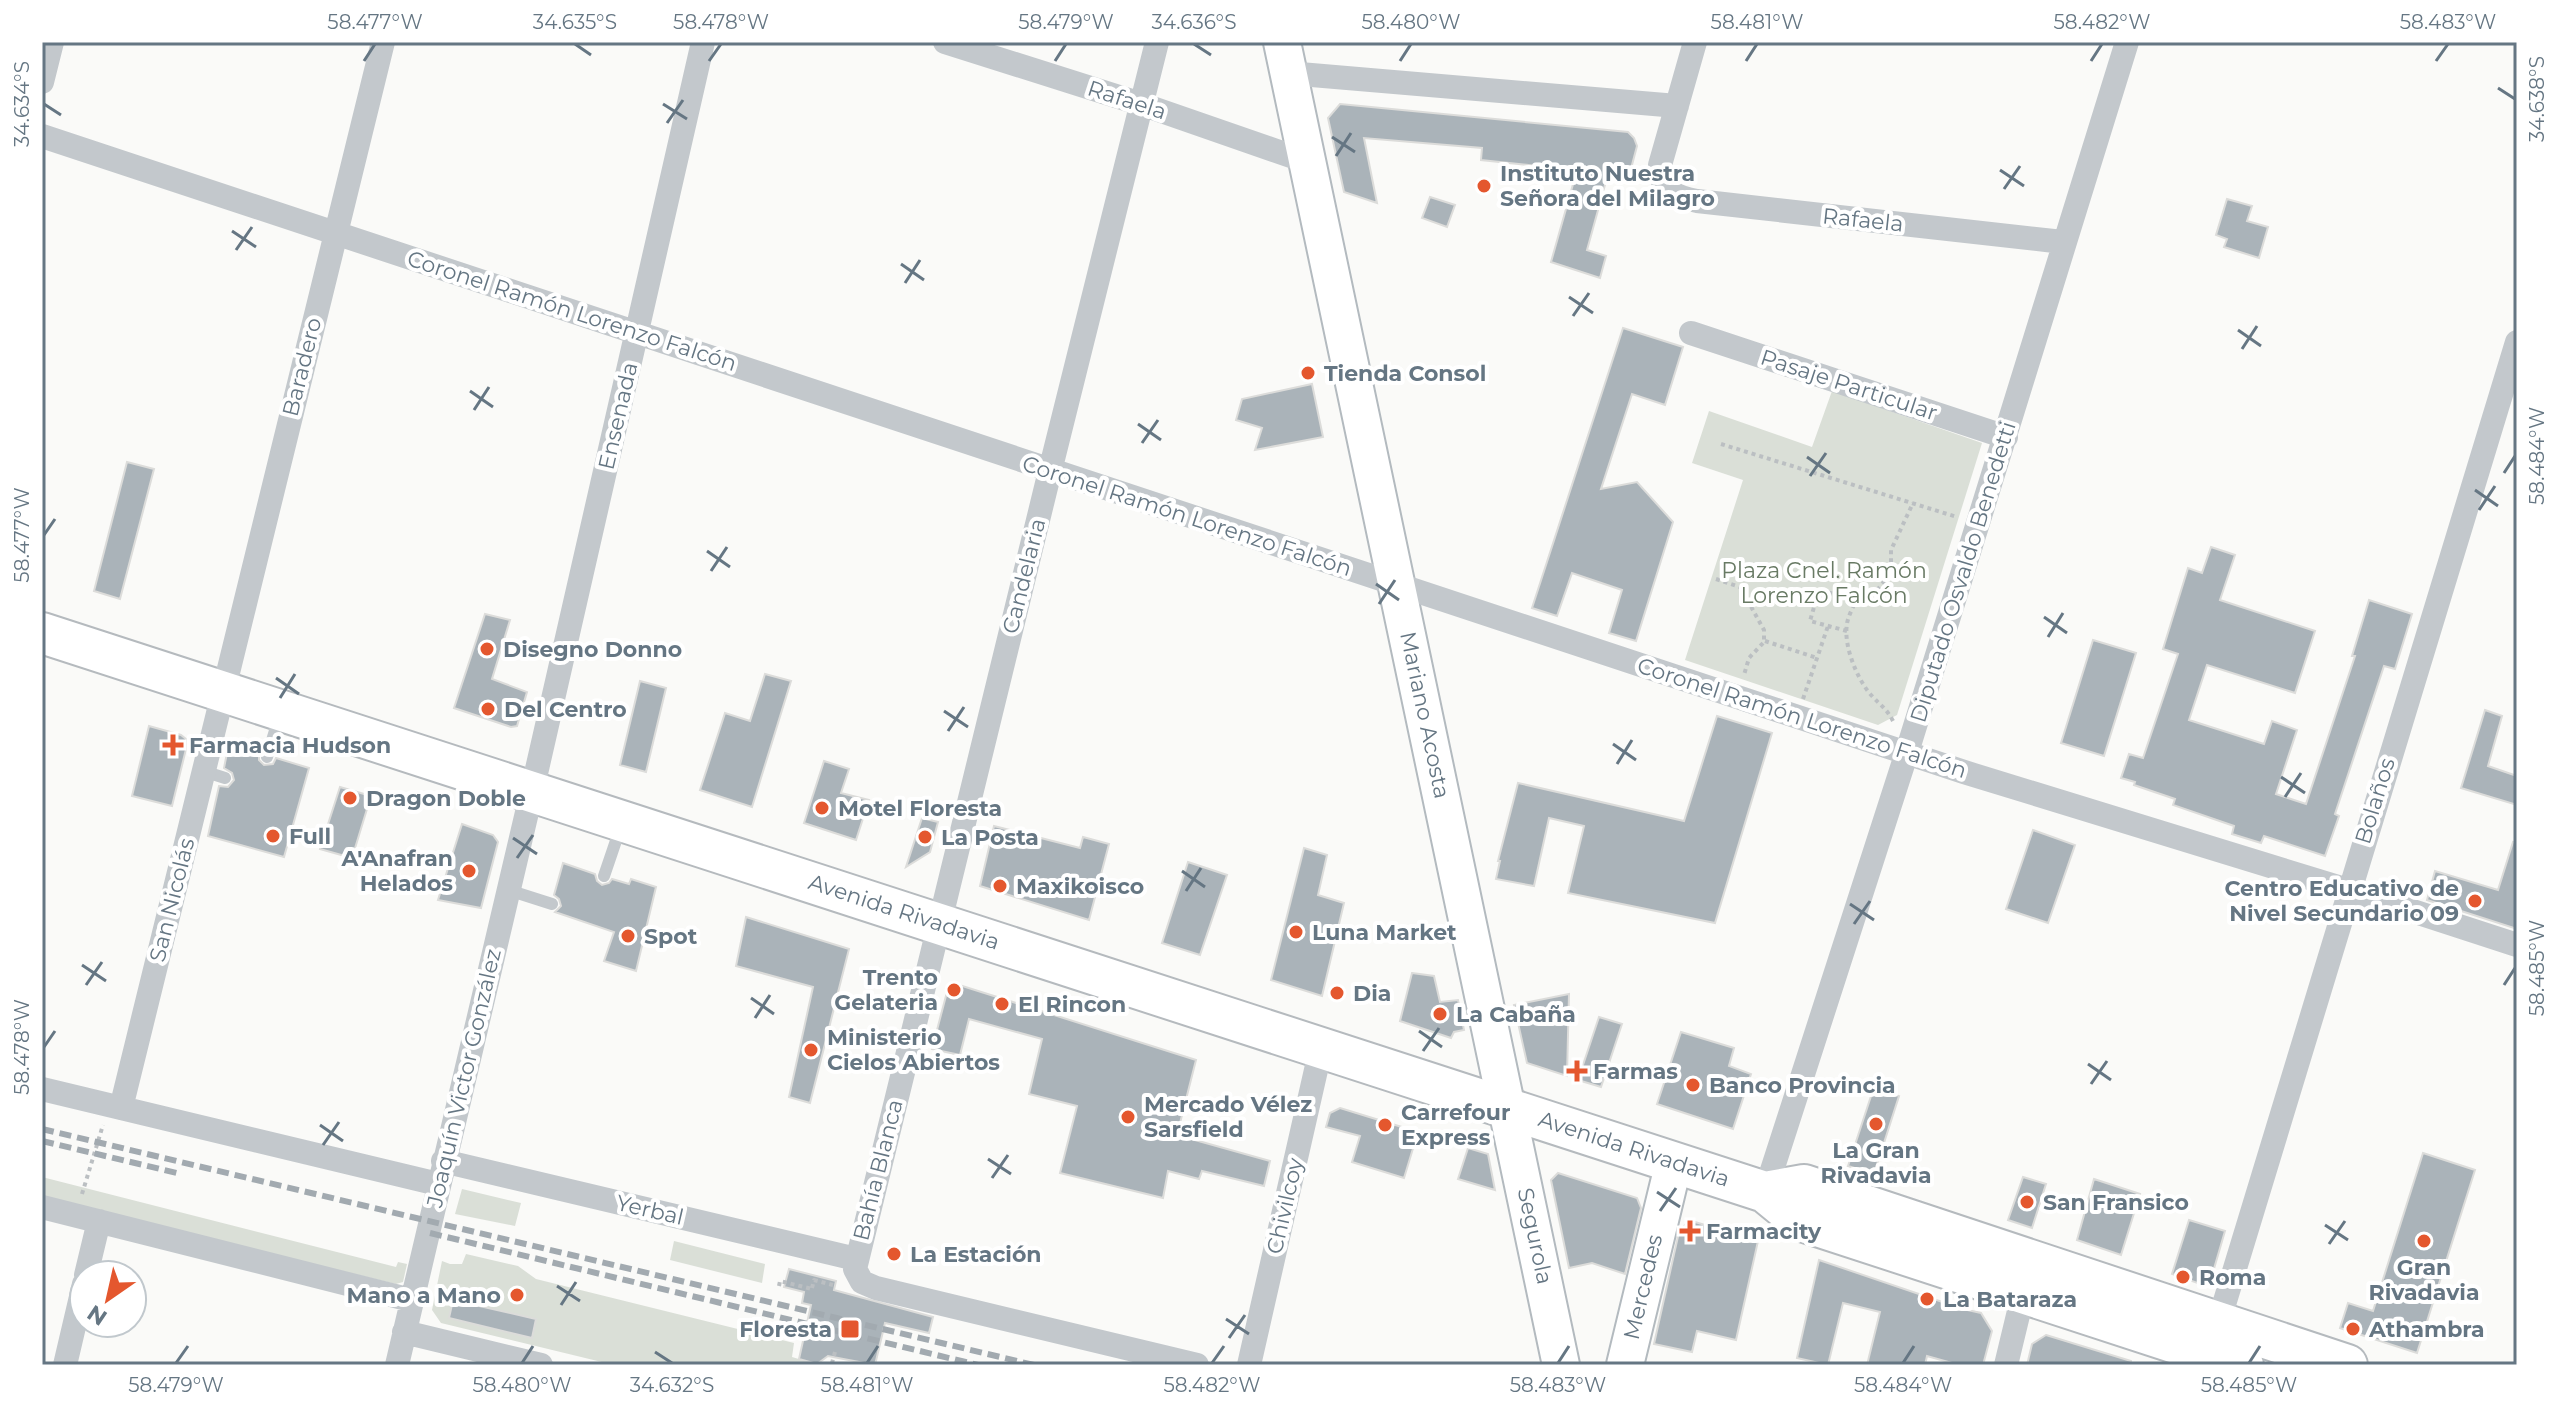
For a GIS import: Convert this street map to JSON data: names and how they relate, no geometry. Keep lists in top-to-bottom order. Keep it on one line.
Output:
{"streets":{"main road":["Avenida Rivadavia"],"street":["Rafaela","Coronel Ramón Lorenzo Falcón","Baradero","Pasaje Particular","Ensenada","Diputado Osvaldo Benedetti","Candelaria","Mariano Acosta","Bolaños","San Nicolás","Joaquín Victor González","Bahía Blanca","Chivilcoy","Yerbal","Segurola","Mercedes"]},"crossings":[["Rafaela","Diputado Osvaldo Benedetti"],["Rafaela","Candelaria"],["Rafaela","Mariano Acosta"],["Coronel Ramón Lorenzo Falcón","Baradero"],["Coronel Ramón Lorenzo Falcón","Ensenada"],["Coronel Ramón Lorenzo Falcón","Diputado Osvaldo Benedetti"],["Coronel Ramón Lorenzo Falcón","Candelaria"],["Coronel Ramón Lorenzo Falcón","Mariano Acosta"],["Coronel Ramón Lorenzo Falcón","Bolaños"],["Baradero","San Nicolás"],["Baradero","Avenida Rivadavia"],["Pasaje Particular","Diputado Osvaldo Benedetti"],["Ensenada","Avenida Rivadavia"],["Ensenada","Joaquín Victor González"],["Diputado Osvaldo Benedetti","Avenida Rivadavia"],["Candelaria","Avenida Rivadavia"],["Candelaria","Bahía Blanca"],["Mariano Acosta","Avenida Rivadavia"],["Mariano Acosta","Segurola"],["Bolaños","Avenida Rivadavia"],["San Nicolás","Avenida Rivadavia"],["San Nicolás","Yerbal"],["Avenida Rivadavia","Joaquín Victor González"],["Avenida Rivadavia","Bahía Blanca"],["Avenida Rivadavia","Chivilcoy"],["Avenida Rivadavia","Segurola"],["Avenida Rivadavia","Mercedes"],["Joaquín Victor González","Yerbal"],["Bahía Blanca","Yerbal"]],"parks":["Plaza Cnel. Ramón Lorenzo Falcón"],"places":{"other":["Instituto Nuestra Señora del Milagro","Tienda Consol","Disegno Donno","Del Centro","Dragon Doble","Motel Floresta","Full","La Posta","A'Anafran Helados","Maxikoisco","Centro Educativo de Nivel Secundario 09","Luna Market","Spot","Trento Gelateria","Dia","El Rincon","La Cabaña","Ministerio Cielos Abiertos","Banco Provincia","Mercado Vélez Sarsfield","La Gran Rivadavia","Carrefour Express","San Fransico","Gran Rivadavia","La Estación","Roma","Mano a Mano","La Bataraza","Athambra"],"health":["Farmacia Hudson","Farmas","Farmacity"],"transit":["Floresta"]},"north":"bottom left","coordinates":["58.477°W","34.635°S","58.478°W","58.479°W","34.636°S","58.480°W","58.481°W","58.482°W","58.483°W","34.638°S","34.634°S","58.484°W","58.485°W","34.632°S"]}
